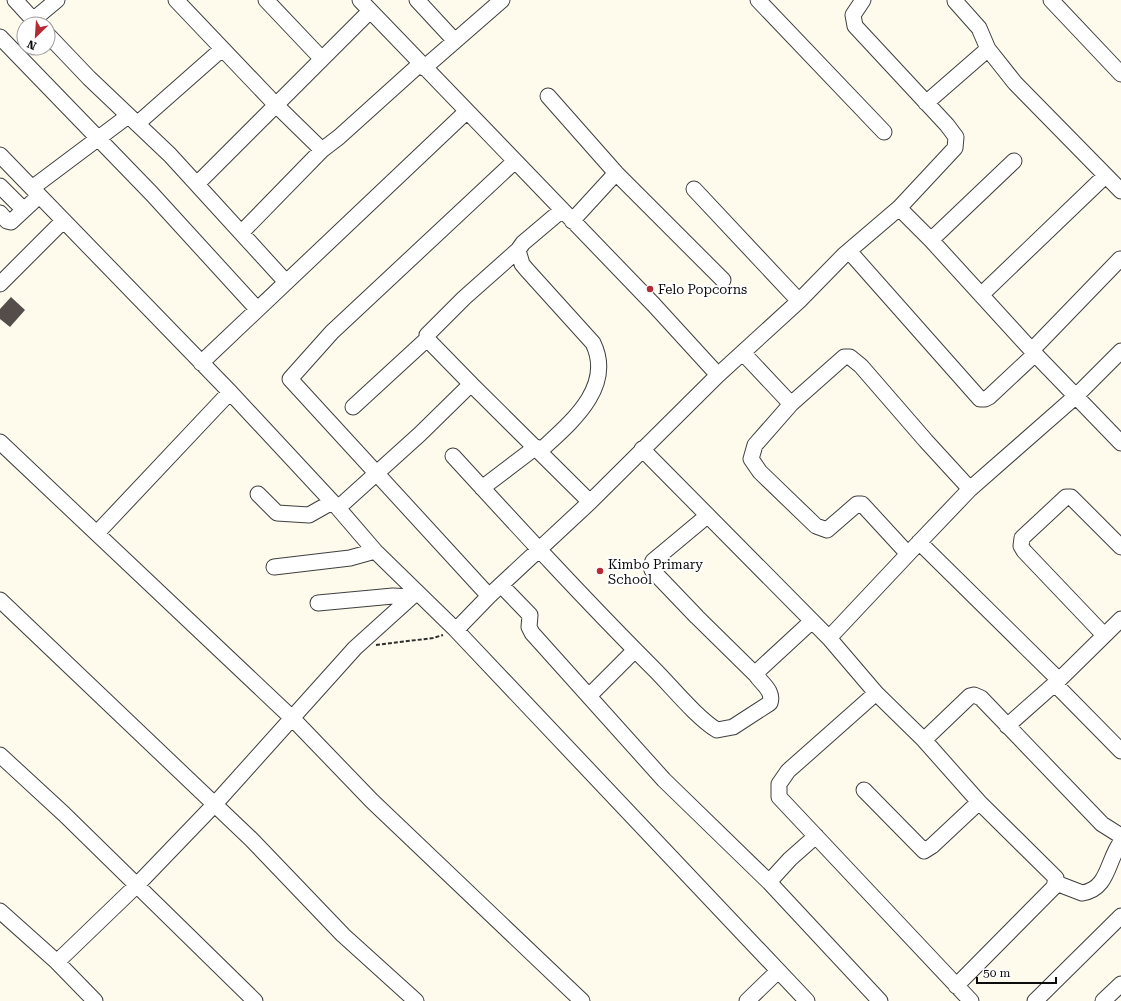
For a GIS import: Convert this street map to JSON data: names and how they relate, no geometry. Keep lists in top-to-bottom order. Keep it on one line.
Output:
{"places":["Felo Popcorns","Kimbo Primary School"],"scale_bar":"50 m","north":"bottom left"}
